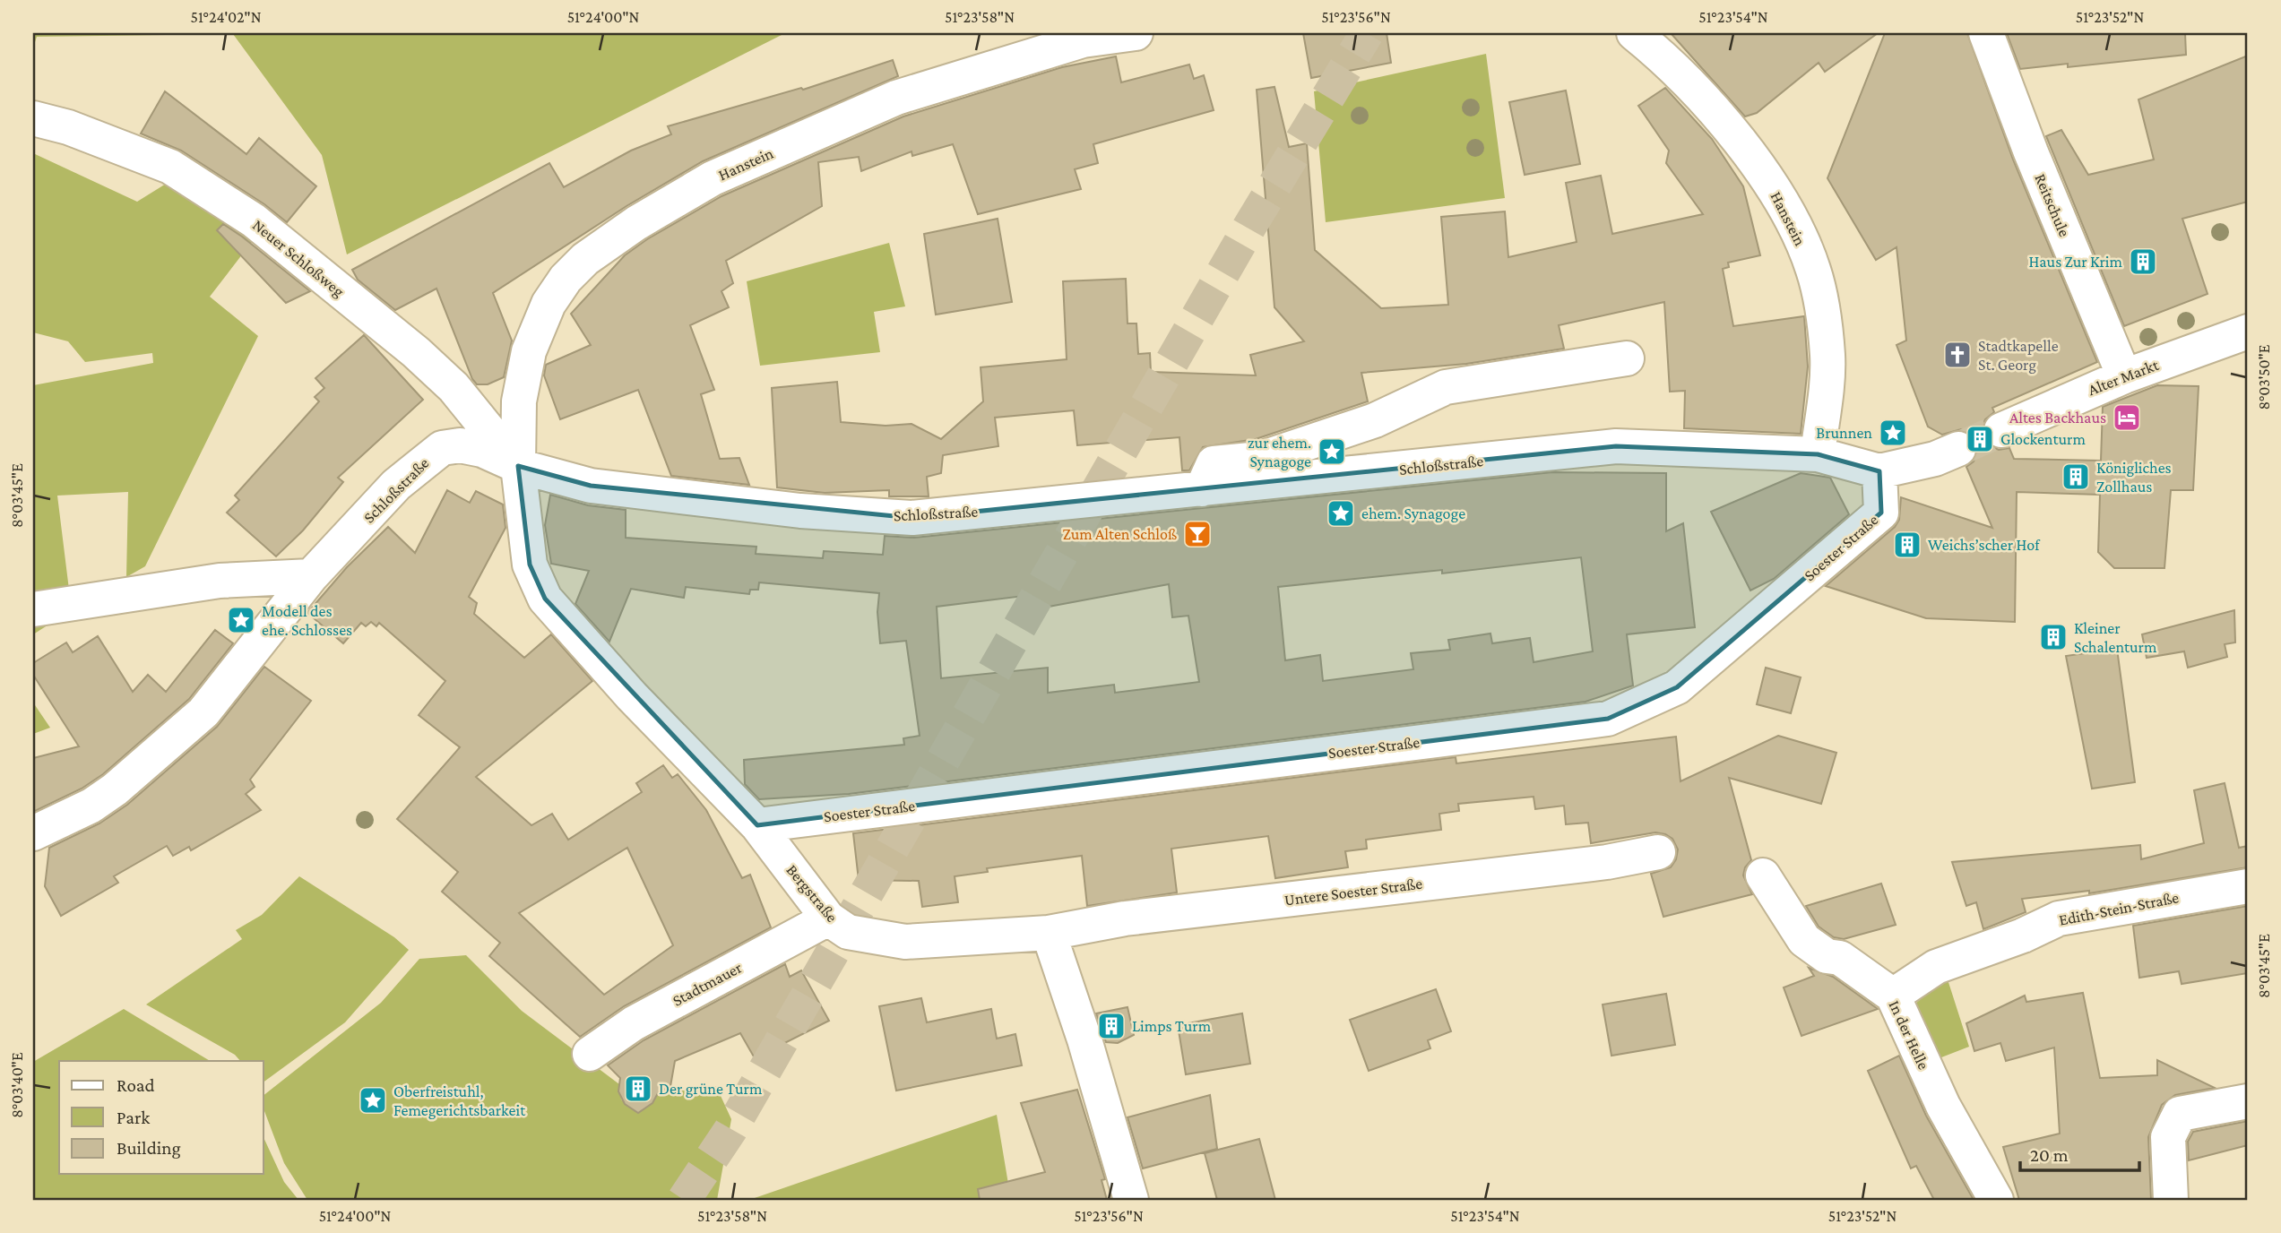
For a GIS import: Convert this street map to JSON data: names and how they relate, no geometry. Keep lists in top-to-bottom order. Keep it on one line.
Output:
{"streets":{"street":["Hanstein","Reitschule","Neuer Schloßweg","Alter Markt","Schloßstraße","Soester Straße","Untere Soester Straße","Bergstraße","Edith-Stein-Straße","Stadtmauer","In der Helle"]},"crossings":[["Hanstein","Neuer Schloßweg"],["Hanstein","Schloßstraße"],["Hanstein","Bergstraße"],["Reitschule","Alter Markt"],["Neuer Schloßweg","Schloßstraße"],["Neuer Schloßweg","Bergstraße"],["Schloßstraße","Soester Straße"],["Schloßstraße","Bergstraße"],["Soester Straße","Bergstraße"],["Untere Soester Straße","Bergstraße"],["Bergstraße","Stadtmauer"],["Edith-Stein-Straße","In der Helle"]],"places":{"building":["Haus Zur Krim","Glockenturm","Königliches Zollhaus","Weichs’scher Hof","Kleiner Schalenturm","Limps Turm","Der grüne Turm"],"church":["Stadtkapelle St. Georg"],"hotel":["Altes Backhaus"],"place":["Brunnen","zur ehem. Synagoge","ehem. Synagoge","Modell des ehe. Schlosses","Oberfreistuhl, Femegerichtsbarkeit"],"bar":["Zum Alten Schloß"]},"legend":["Road","Park","Building"],"scale_bar":"20 m","coordinates":["51°24'02\"N","51°24'00\"N","51°23'58\"N","51°23'56\"N","51°23'54\"N","51°23'52\"N","8°03'50\"E","8°03'45\"E","8°03'40\"E"]}
